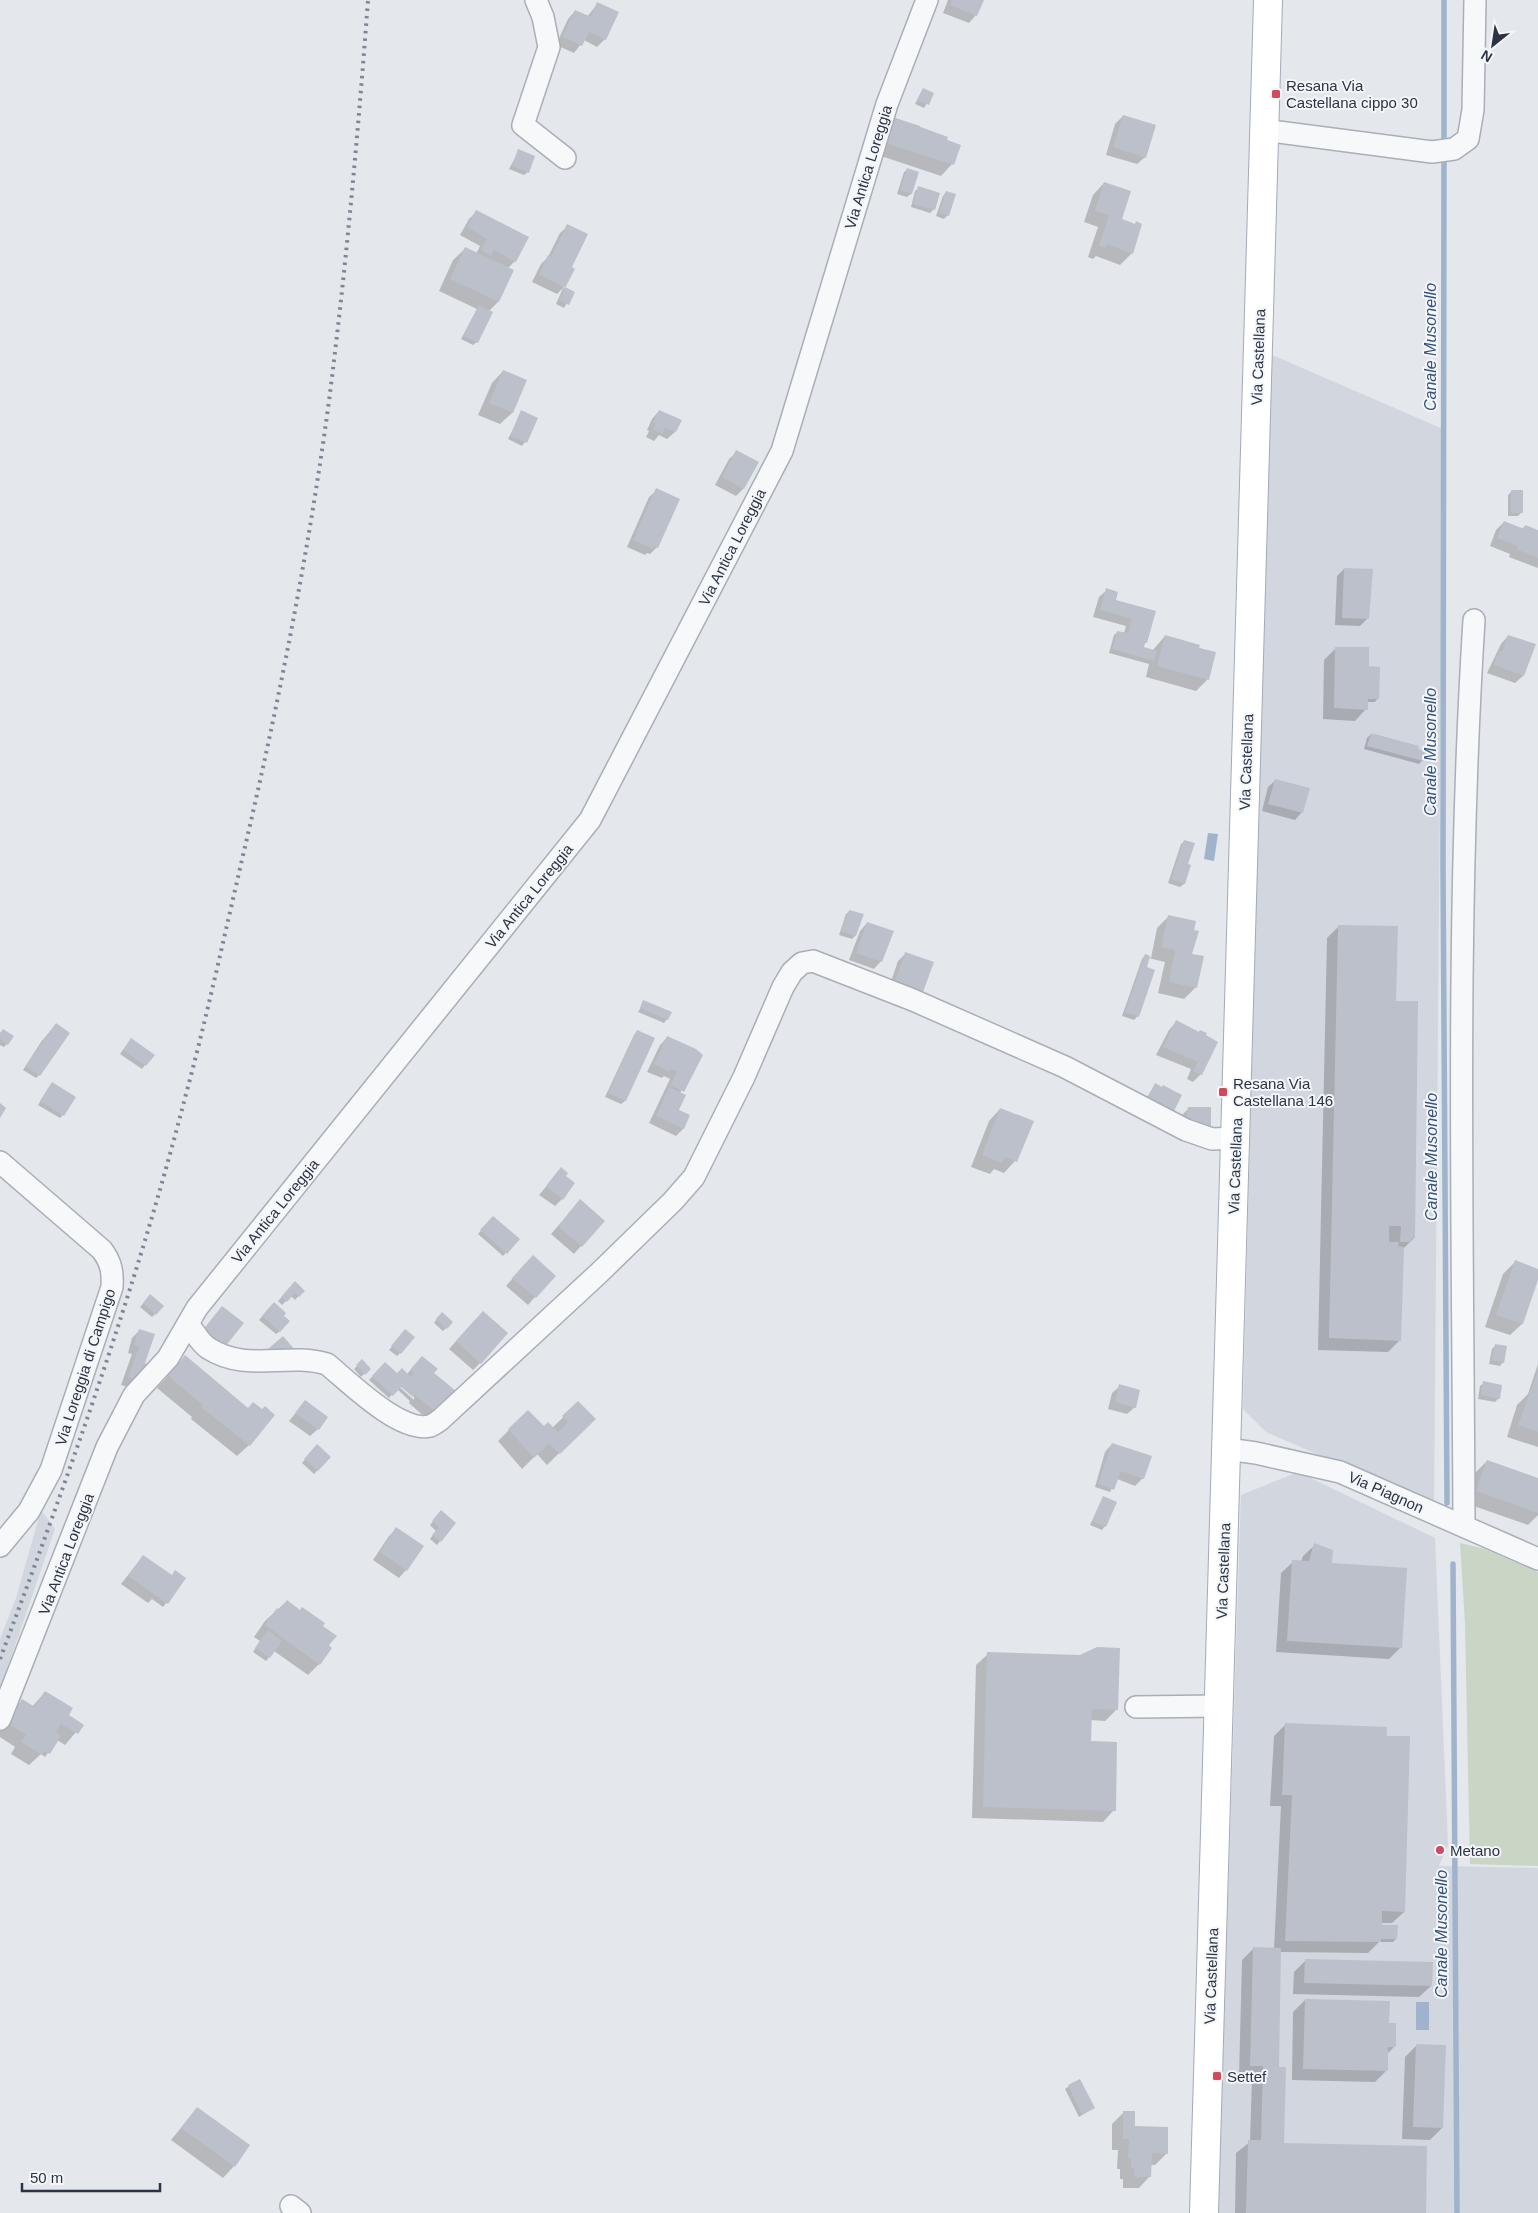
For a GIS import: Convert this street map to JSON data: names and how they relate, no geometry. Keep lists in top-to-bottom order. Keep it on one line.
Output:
{"streets":{"main road":["Via Castellana"],"street":["Via Antica Loreggia","Via Loreggia di Campigo","Via Piagnon"]},"crossings":[["Via Castellana","Via Piagnon"]],"water":["Canale Musonello"],"places":{"transit":["Resana Via Castellana cippo 30","Resana Via Castellana 146","Settef"],"other":["Metano"]},"scale_bar":"50 m","north":"bottom left"}
